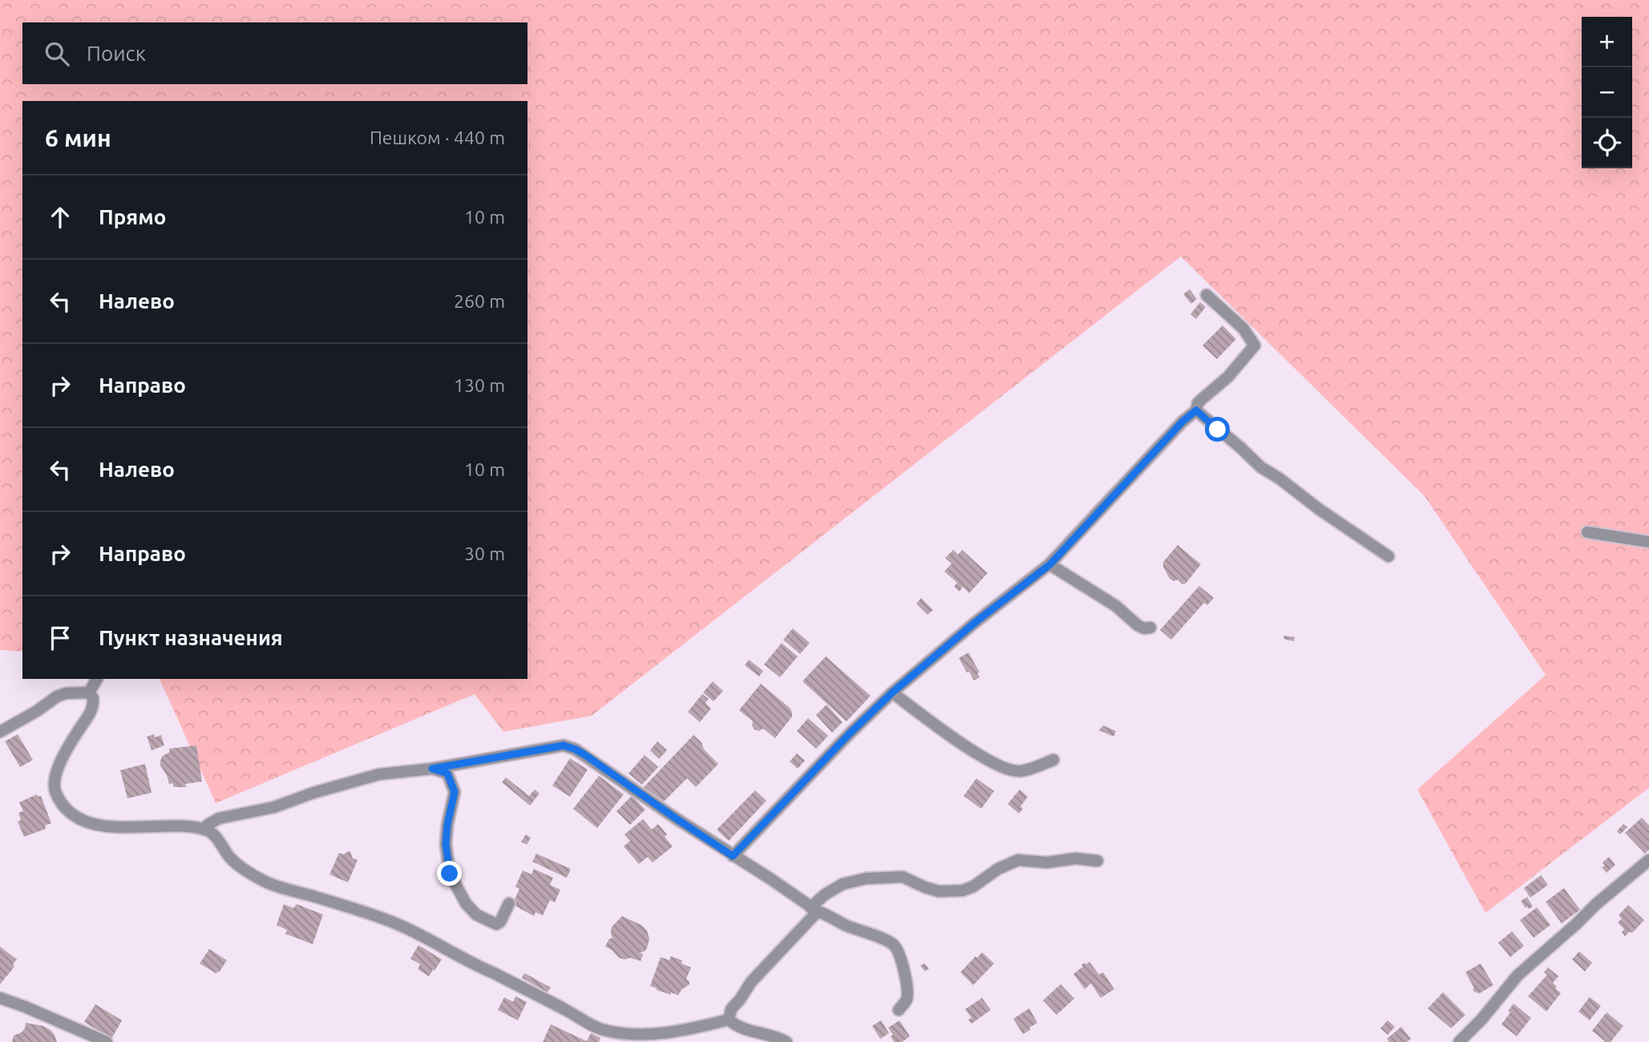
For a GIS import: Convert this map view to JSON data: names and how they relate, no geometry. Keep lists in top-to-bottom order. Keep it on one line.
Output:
{"page":{"map_buttons":["+","−"],"search":"Поиск","heading":["6 мин","Пешком · 440 m"],"list":[["Прямо","10 m"],["Налево","260 m"],["Направо","130 m"],["Налево","10 m"],["Направо","30 m"],"Пункт назначения"]}}
